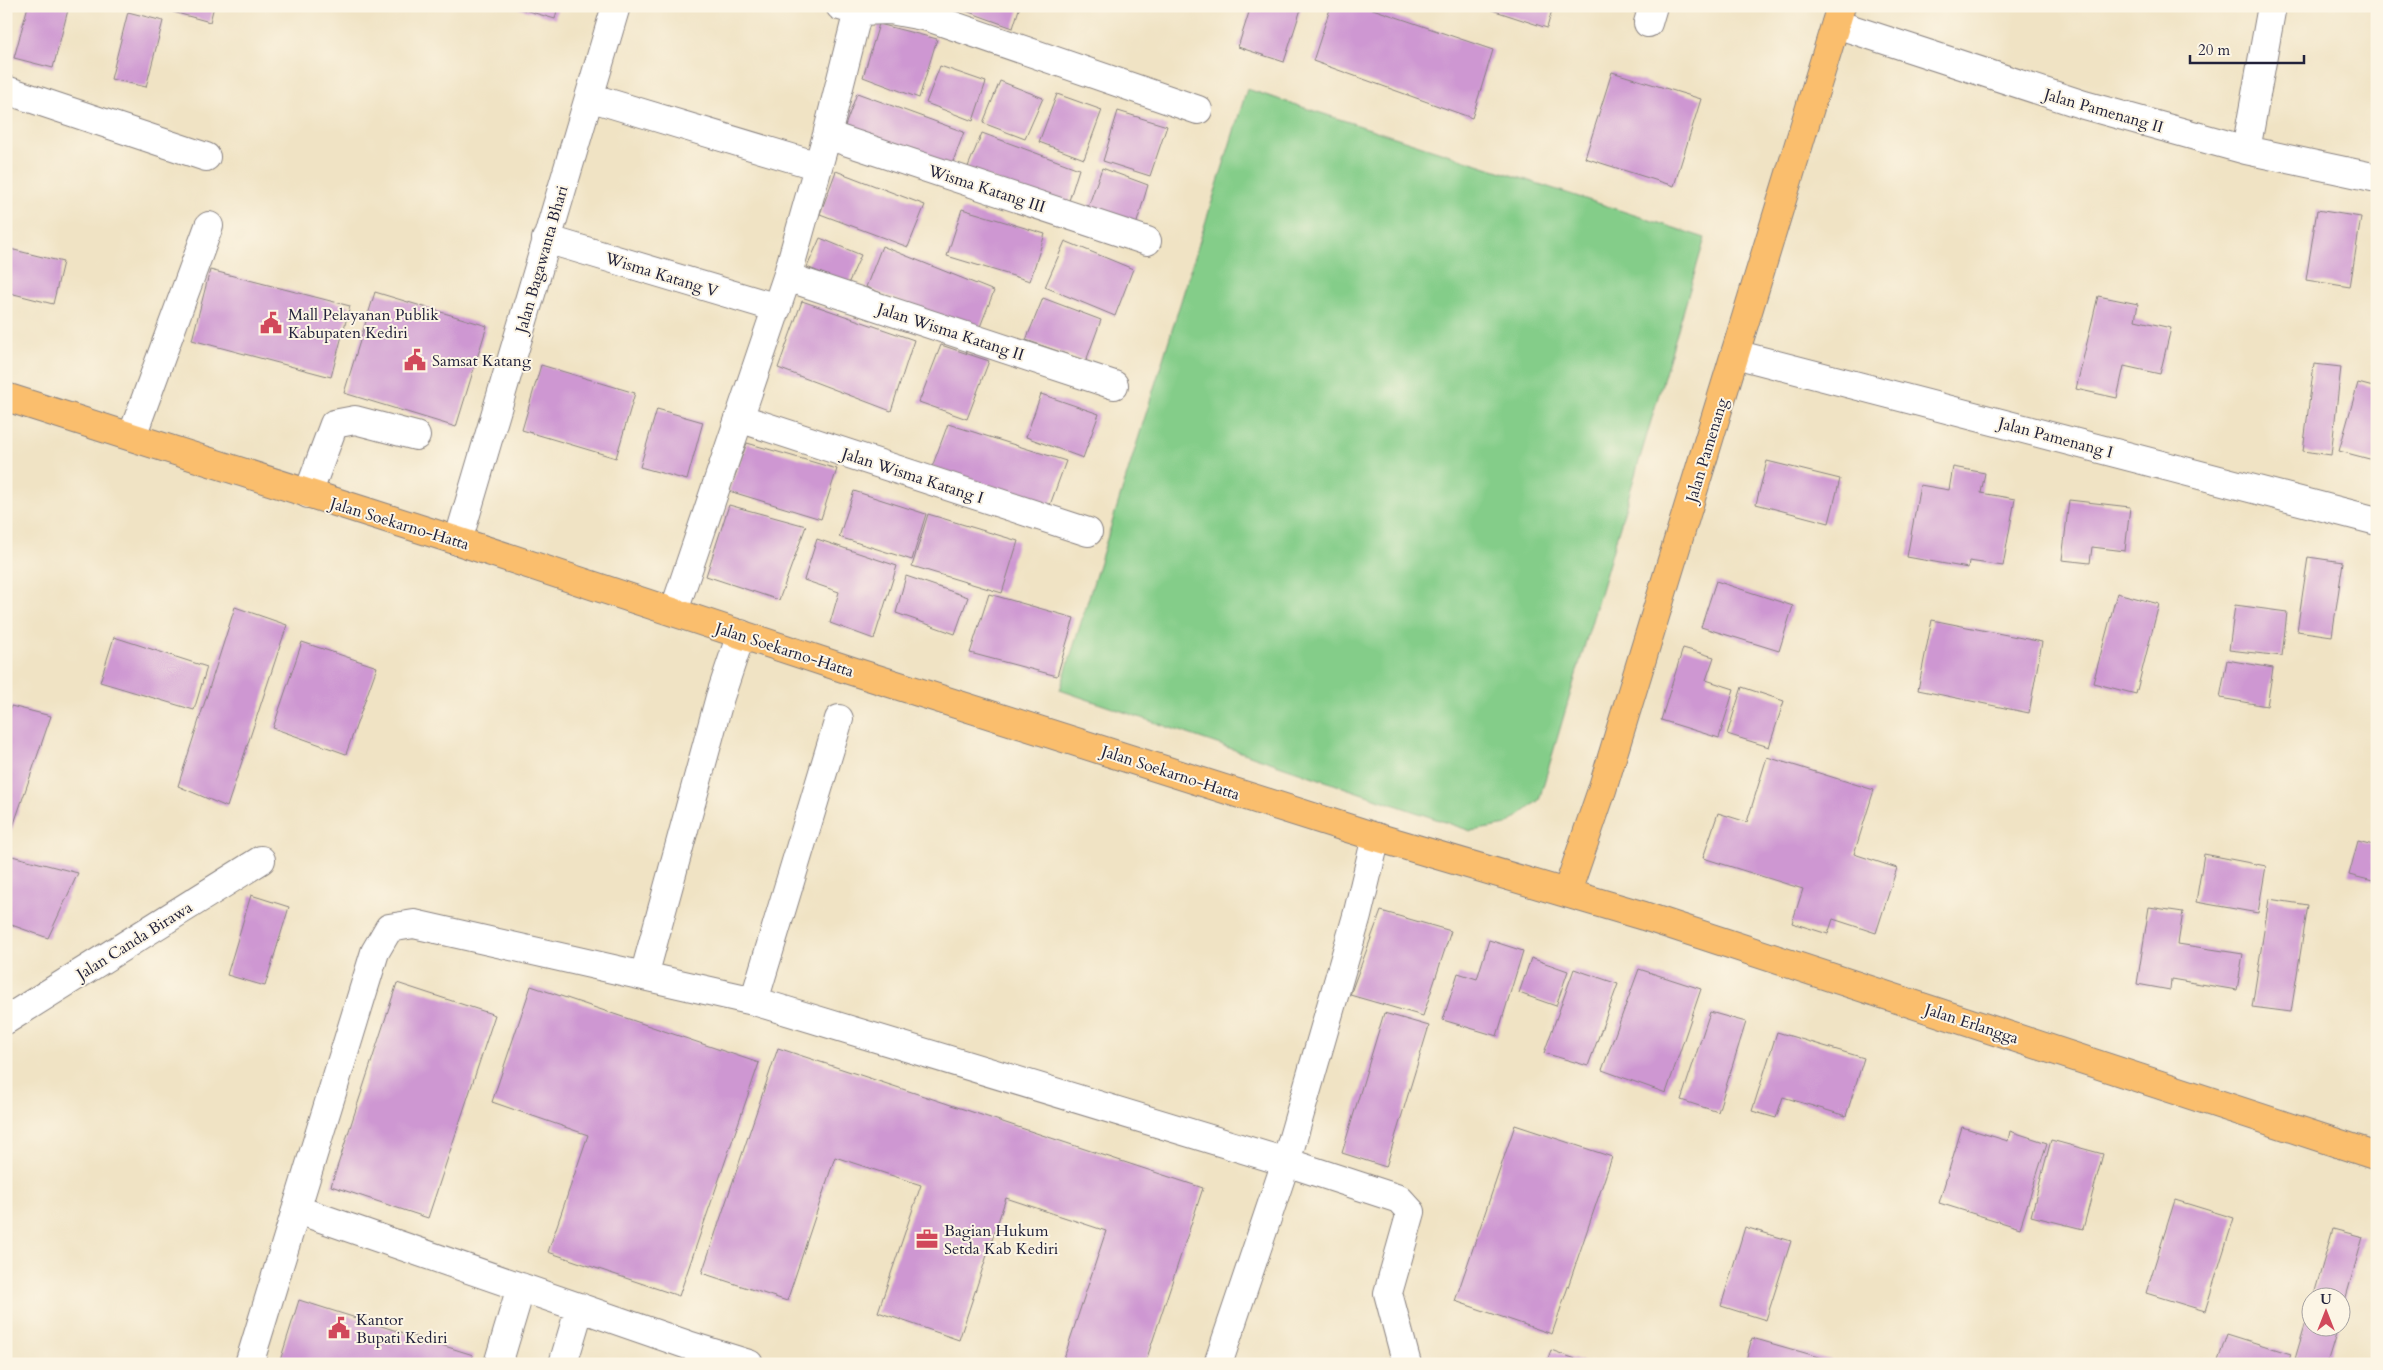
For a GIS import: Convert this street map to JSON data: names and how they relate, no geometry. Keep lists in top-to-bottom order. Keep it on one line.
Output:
{"streets":{"main road":["Jalan Pamenang","Jalan Soekarno-Hatta","Jalan Erlangga"],"street":["Jalan Pamenang II","Wisma Katang III","Jalan Bagawanta Bhari","Wisma Katang V","Jalan Wisma Katang II","Jalan Pamenang I","Jalan Wisma Katang I","Jalan Canda Birawa"]},"crossings":[["Jalan Pamenang II","Jalan Pamenang"],["Jalan Bagawanta Bhari","Wisma Katang V"],["Jalan Bagawanta Bhari","Jalan Soekarno-Hatta"],["Jalan Pamenang I","Jalan Pamenang"],["Jalan Pamenang","Jalan Soekarno-Hatta"],["Jalan Pamenang","Jalan Erlangga"],["Jalan Soekarno-Hatta","Jalan Erlangga"]],"places":{"public building":["Mall Pelayanan Publik Kabupaten Kediri","Samsat Katang","Kantor Bupati Kediri"],"office":["Bagian Hukum Setda Kab Kediri"]},"scale_bar":"20 m","north":"top"}
